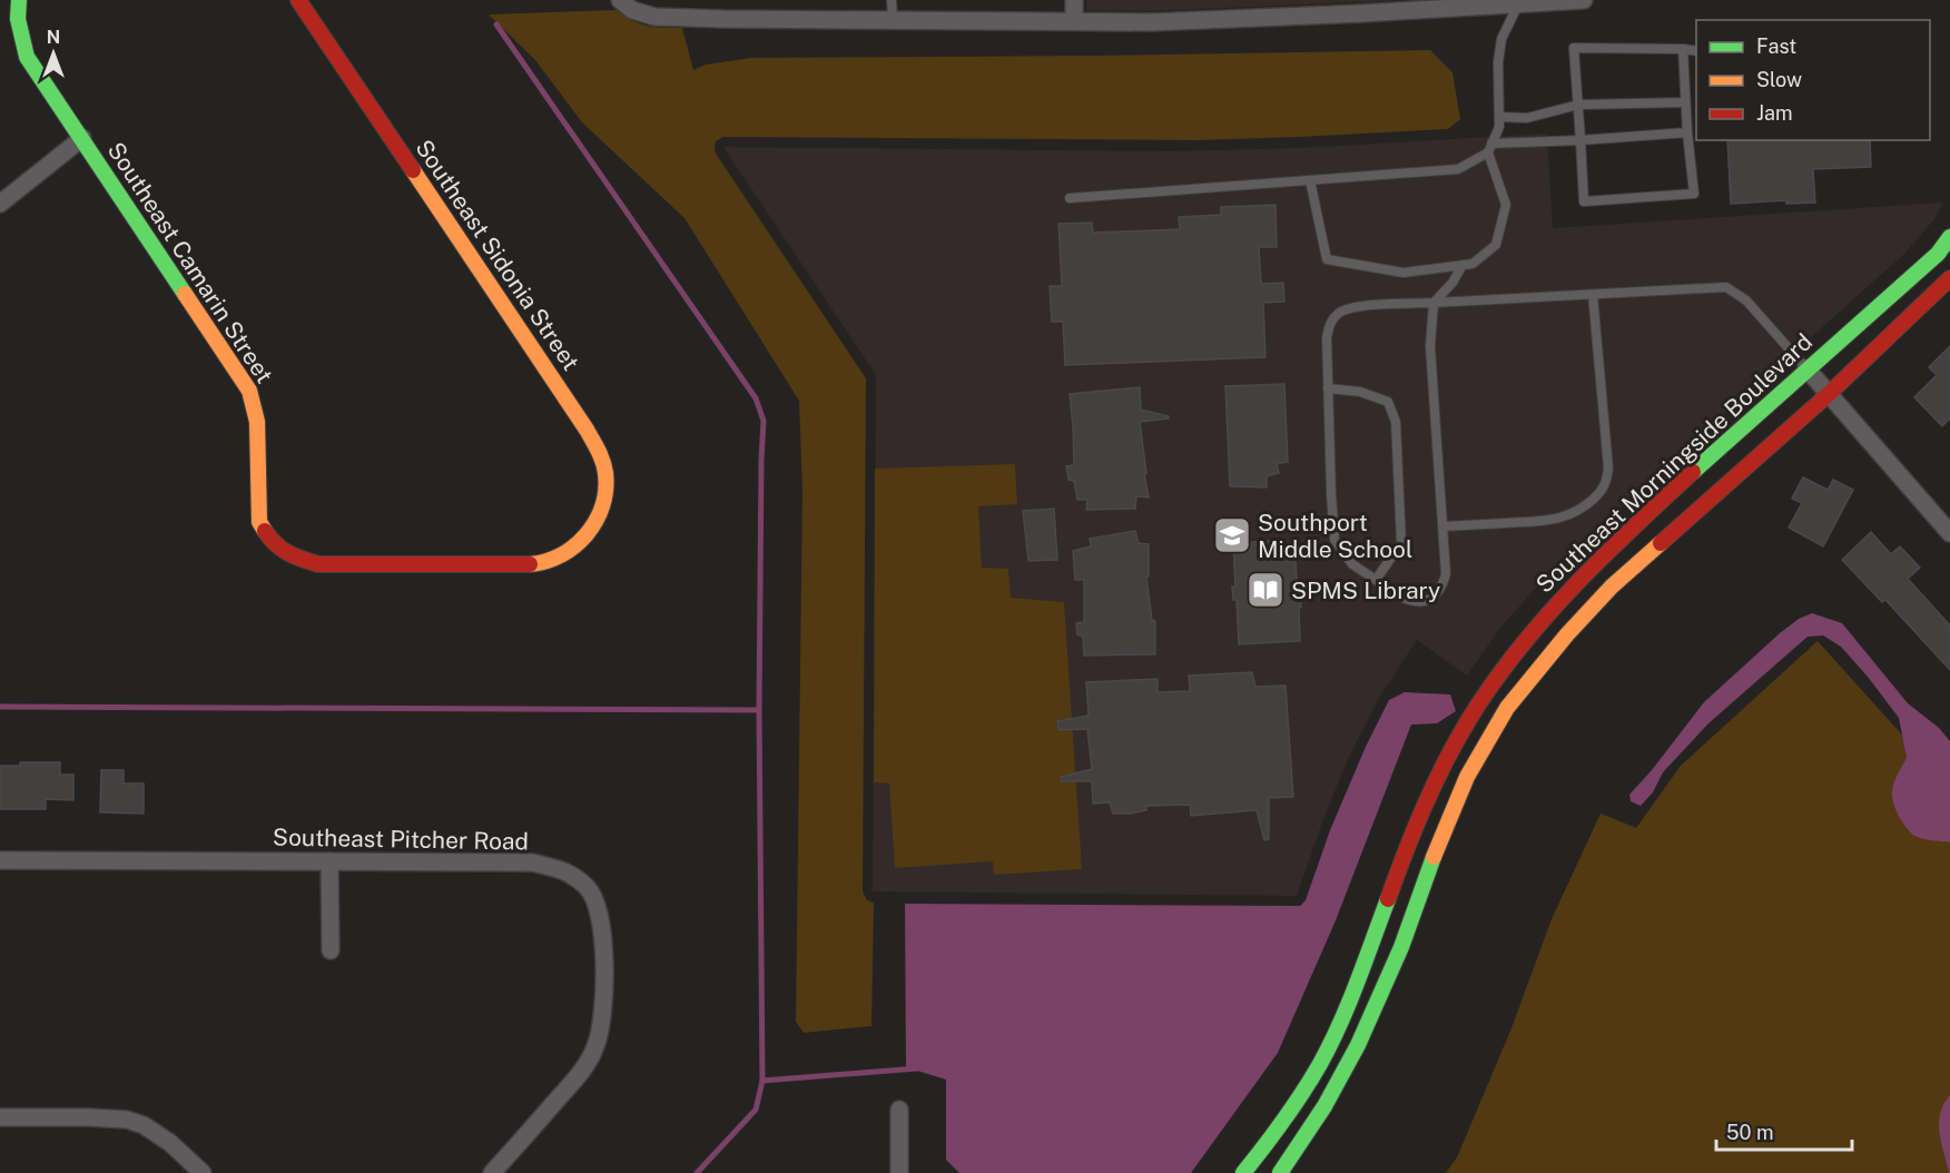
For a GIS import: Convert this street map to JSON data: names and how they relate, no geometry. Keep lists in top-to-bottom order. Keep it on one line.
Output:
{"streets":{"street":["Southeast Sidonia Street","Southeast Camarin Street","Southeast Morningside Boulevard","Southeast Pitcher Road"]},"crossings":[["Southeast Sidonia Street","Southeast Camarin Street"]],"places":{"school or university":["Southport Middle School"],"library":["SPMS Library"]},"legend":["Fast","Slow","Jam"],"scale_bar":"50 m","north":"top"}
